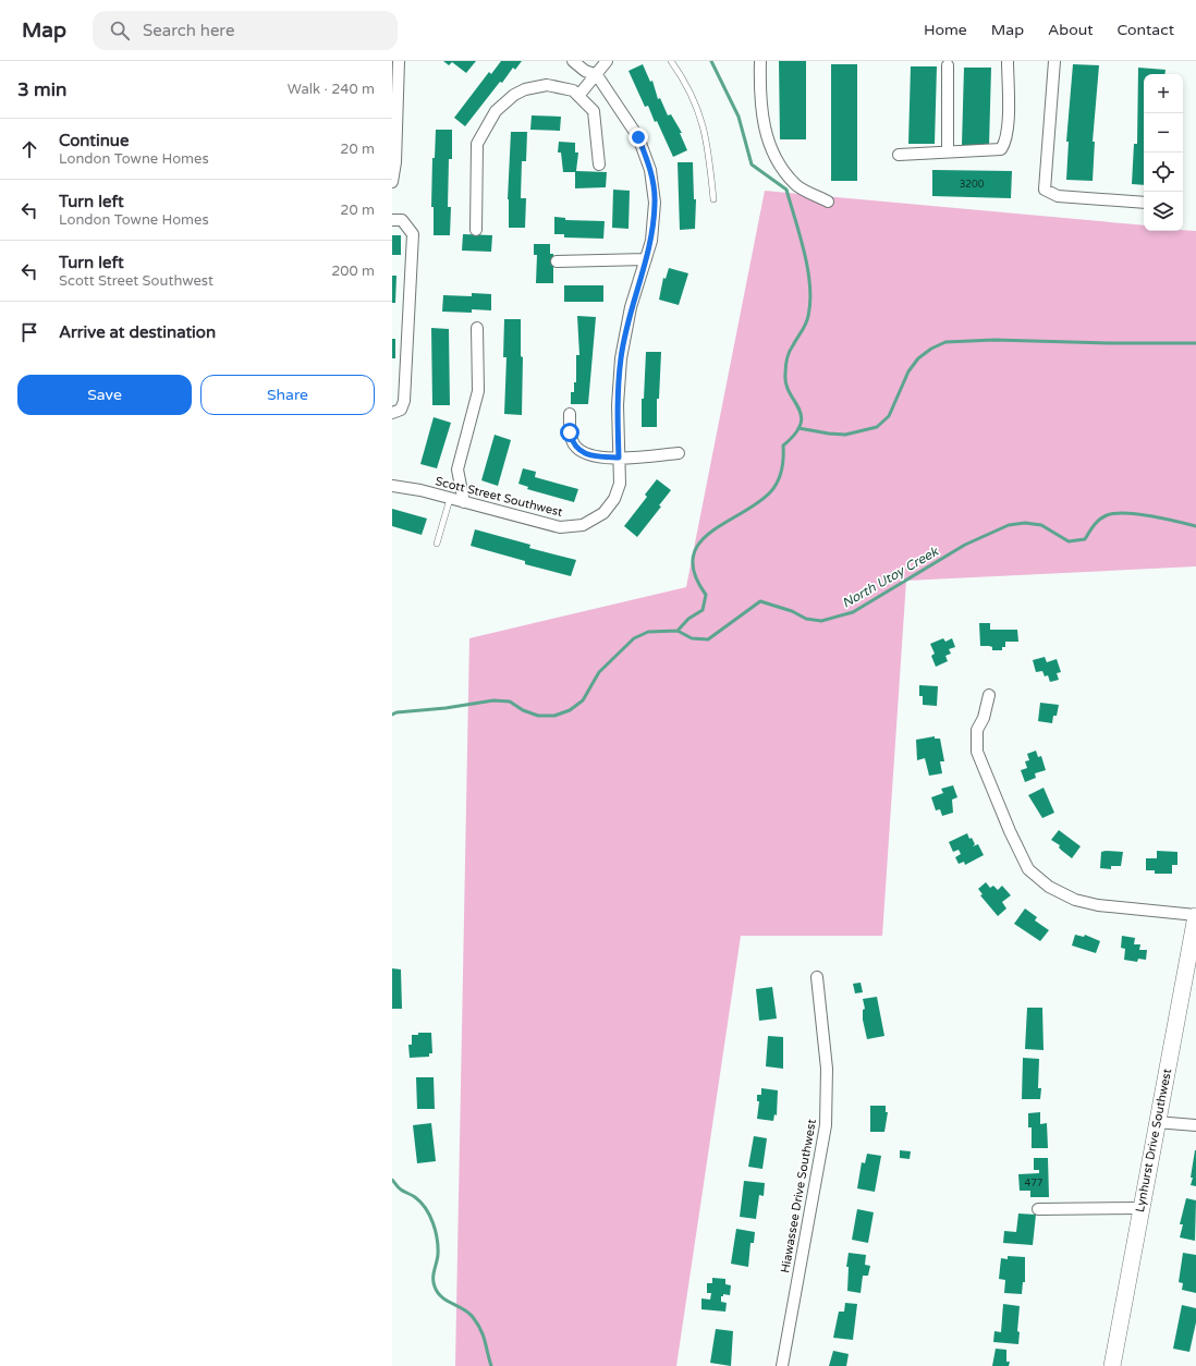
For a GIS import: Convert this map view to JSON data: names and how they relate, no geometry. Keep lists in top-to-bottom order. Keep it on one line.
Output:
{"streets":{"street":["Scott Street Southwest","Lynhurst Drive Southwest","Hiawassee Drive Southwest"]},"water":["North Utoy Creek"],"house_numbers":["3200","477"],"page":{"header":"Map","search":"Search here","nav":["Home","Map","About","Contact"],"heading":["3 min","Walk · 240 m"],"map_buttons":["+","−"],"list":[["Continue","London Towne Homes","20 m"],["Turn left","London Towne Homes","20 m"],["Turn left","Scott Street Southwest","200 m"],"Arrive at destination"],"buttons":["Save","Share"]}}
